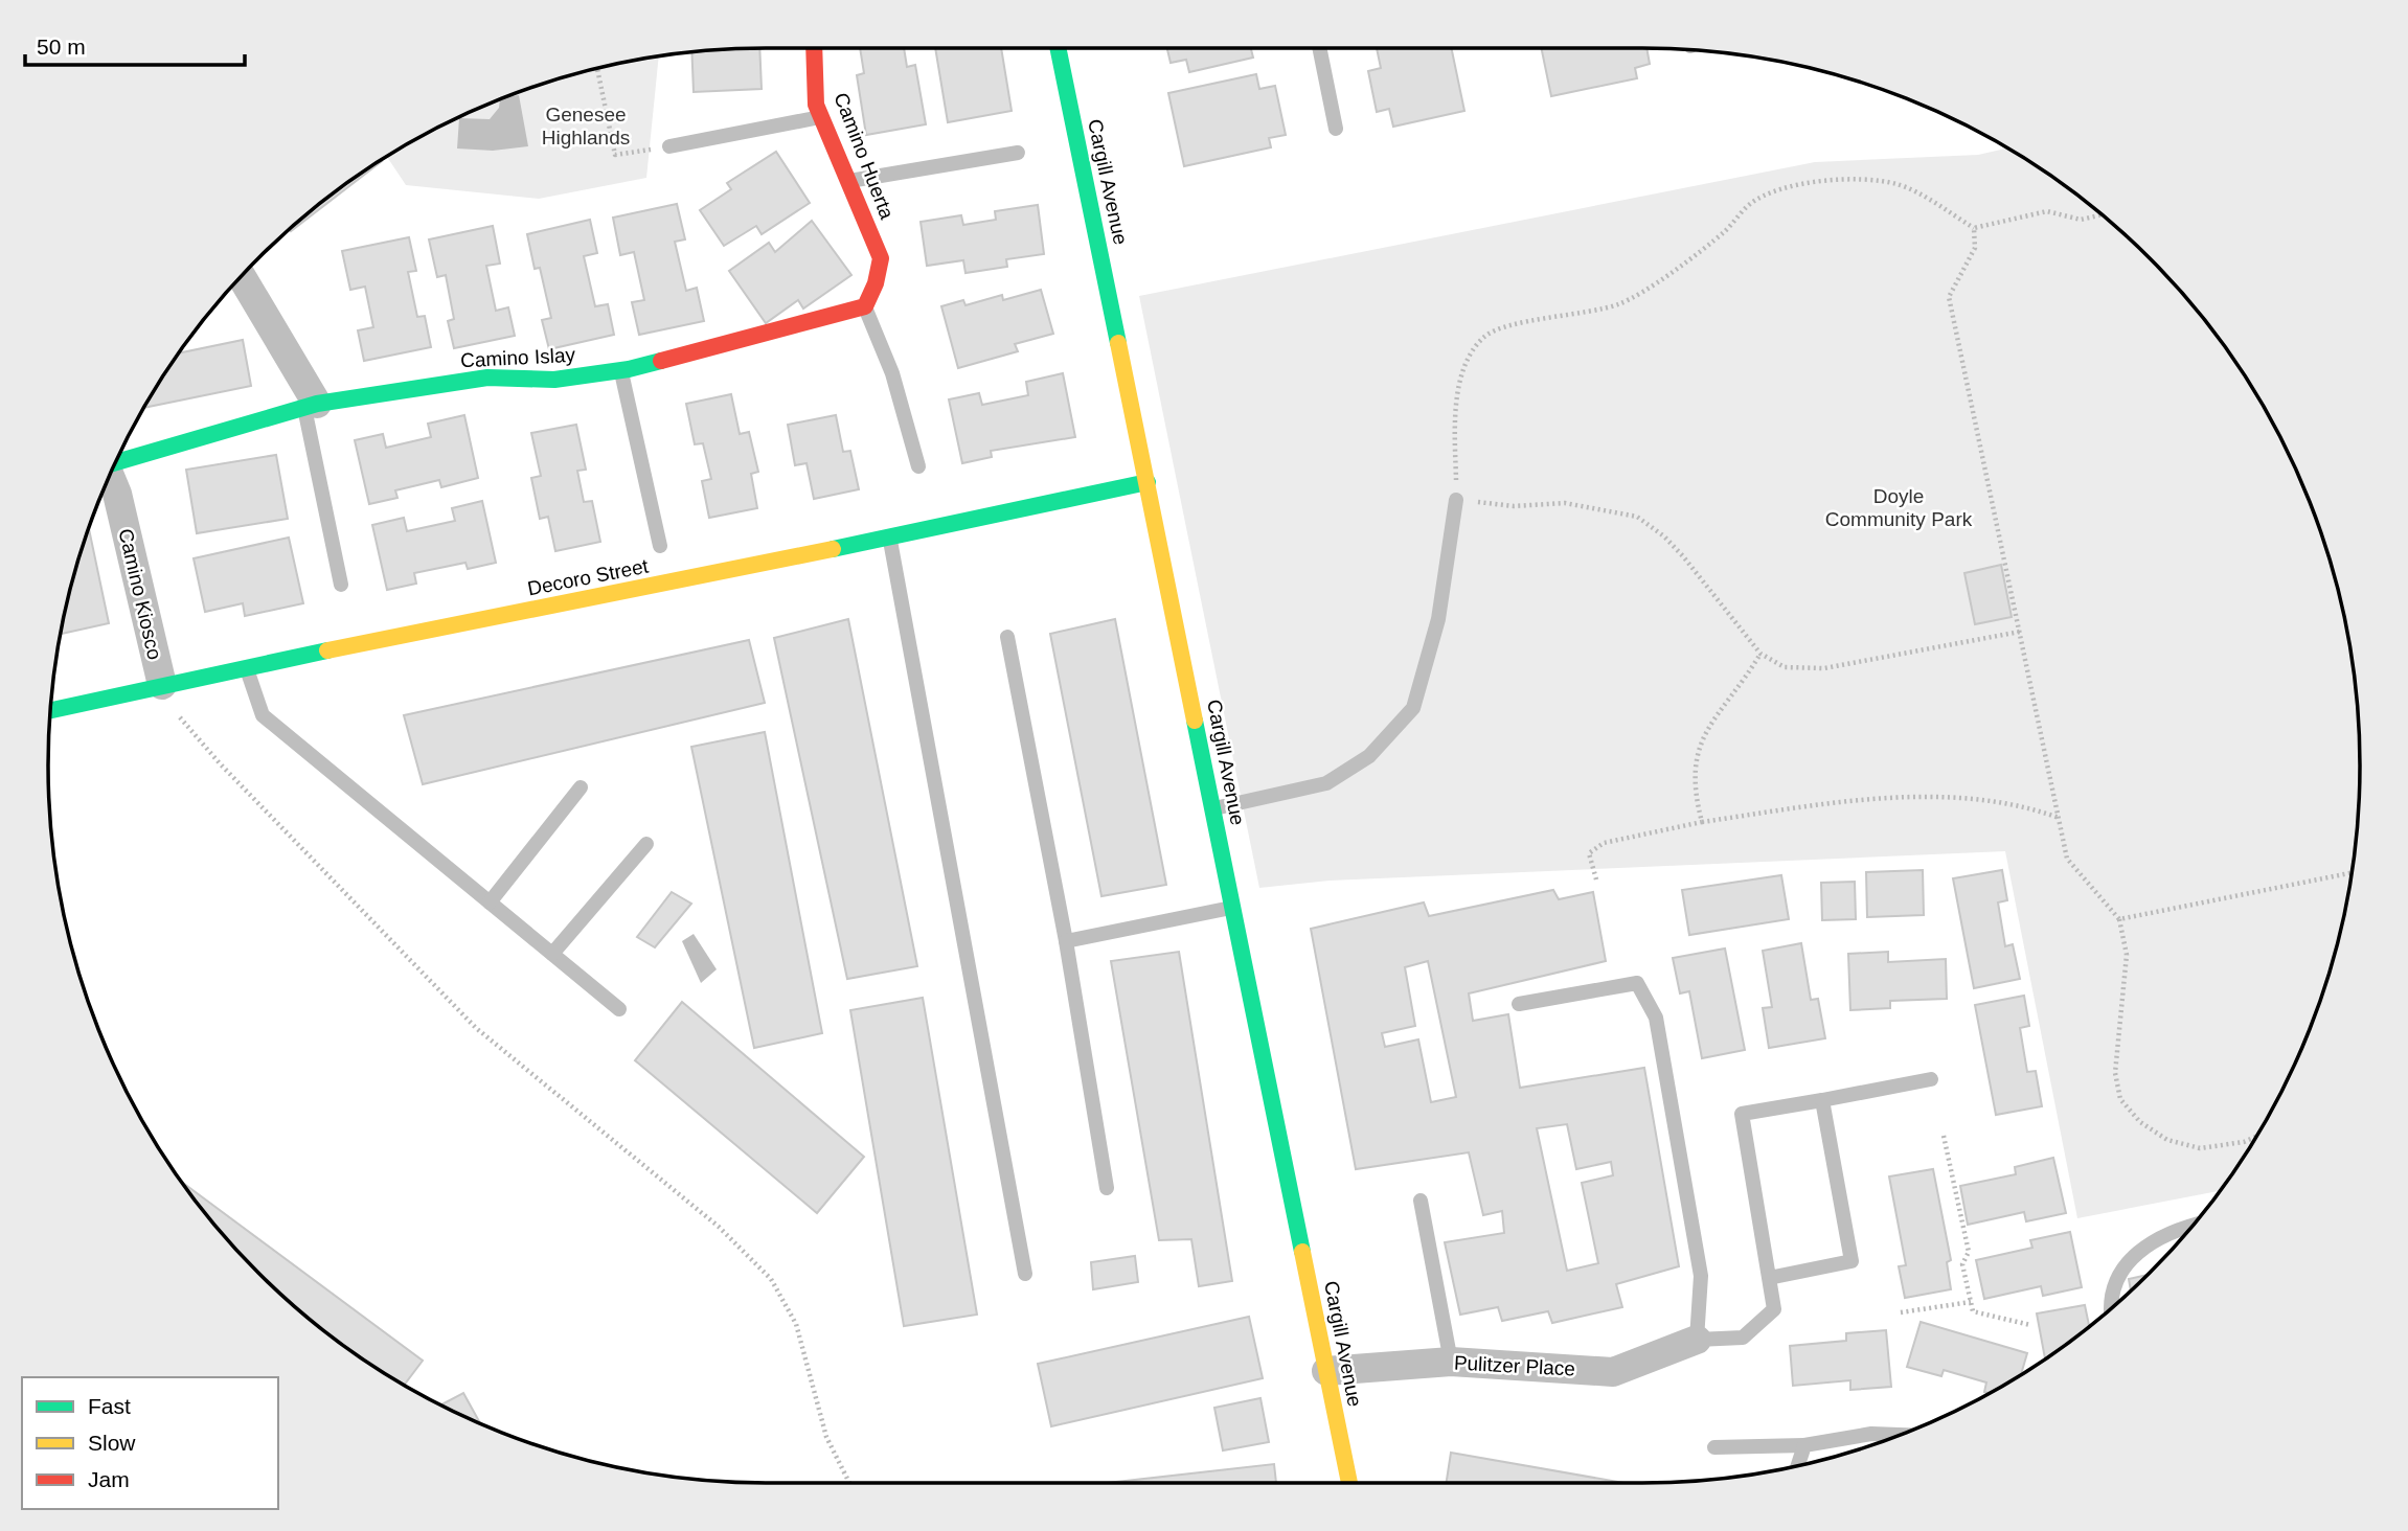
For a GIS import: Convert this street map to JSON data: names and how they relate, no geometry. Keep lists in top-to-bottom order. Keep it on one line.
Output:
{"streets":{"street":["Camino Huerta","Cargill Avenue","Camino Islay","Decoro Street","Camino Kiosco","Pulitzer Place"]},"crossings":[["Camino Huerta","Camino Islay"],["Cargill Avenue","Decoro Street"],["Cargill Avenue","Pulitzer Place"],["Decoro Street","Camino Kiosco"]],"parks":["Genesee Highlands","Doyle Community Park"],"legend":["Fast","Slow","Jam"],"scale_bar":"50 m"}
